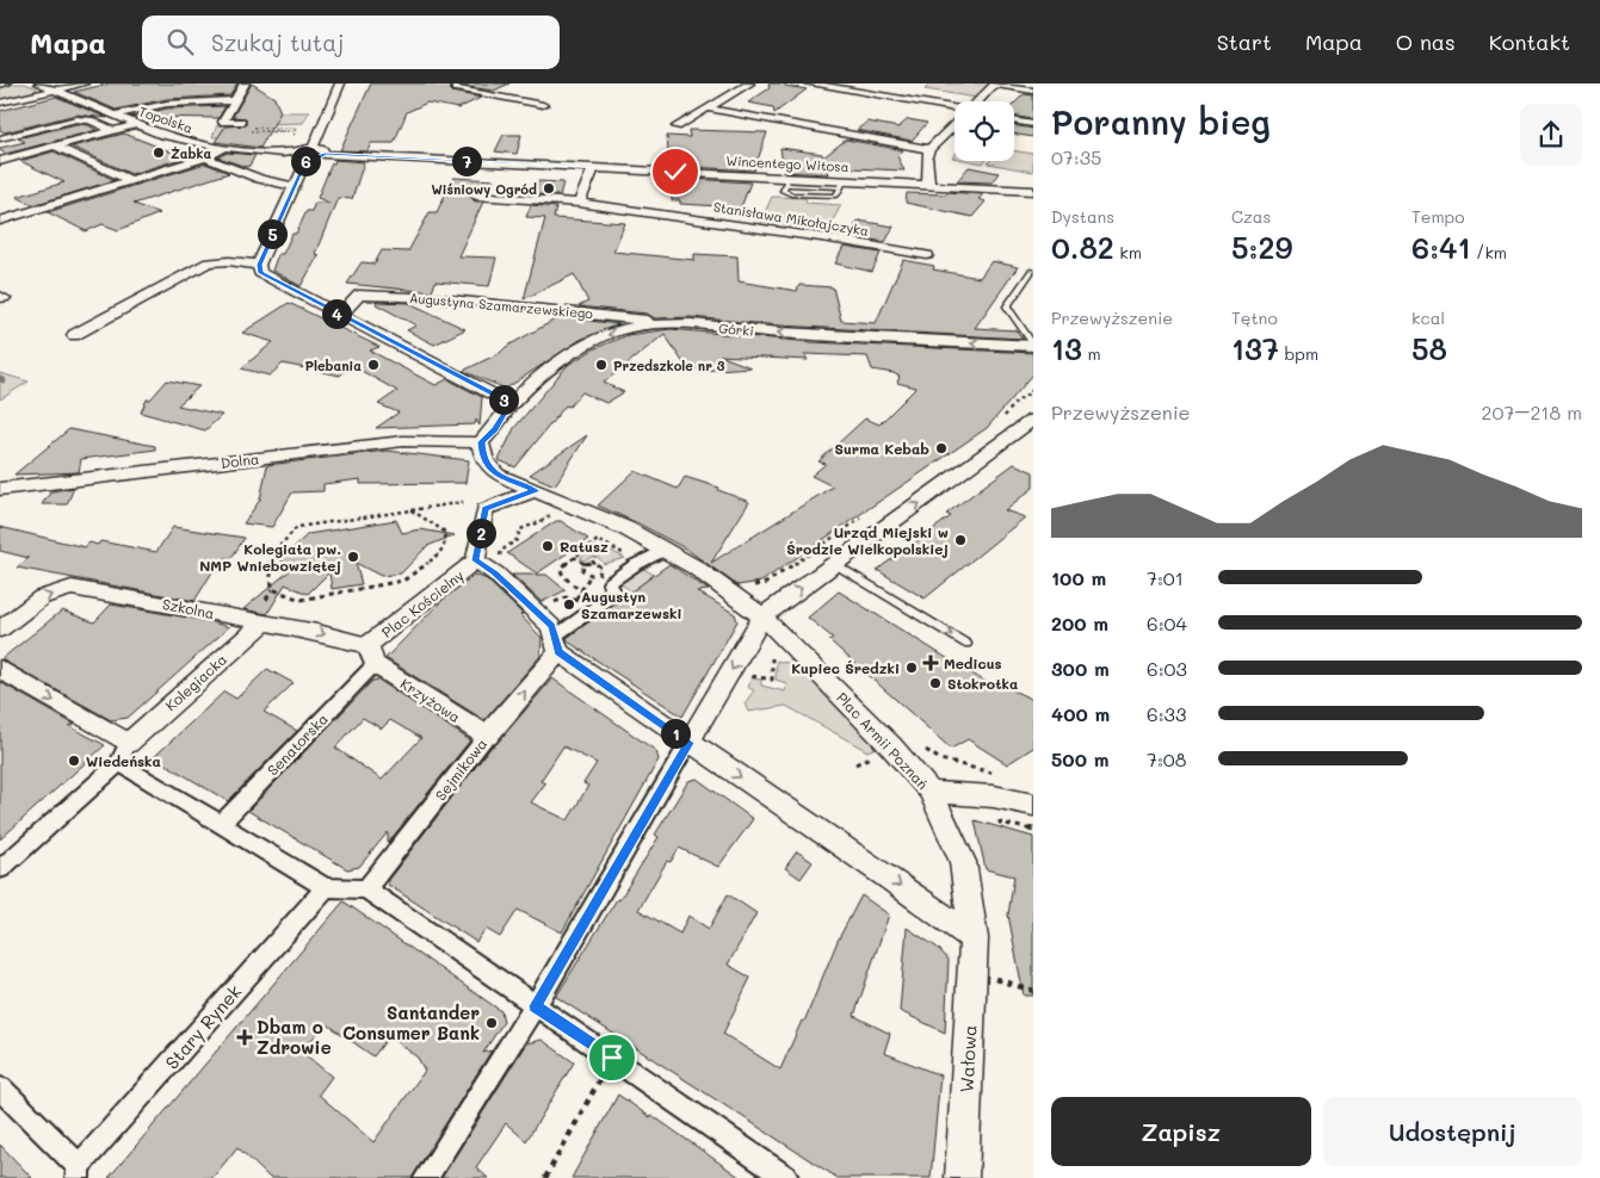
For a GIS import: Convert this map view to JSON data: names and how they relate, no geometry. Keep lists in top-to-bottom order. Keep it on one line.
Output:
{"streets":{"street":["Topolska","Wincentego Witosa","Stanisława Mikołajczyka","Augustyna Szamarzewskiego","Górki","Dolna","Plac Kościelny","Szkolna","Kolegiacka","Krzyżowa","Plac Armii Poznań","Senatorska","Sejmikowa","Stary Rynek","Wałowa"]},"crossings":[["Augustyna Szamarzewskiego","Górki"],["Górki","Dolna"],["Górki","Plac Armii Poznań"],["Dolna","Plac Armii Poznań"],["Plac Kościelny","Szkolna"],["Plac Kościelny","Krzyżowa"],["Plac Kościelny","Senatorska"],["Szkolna","Kolegiacka"],["Szkolna","Krzyżowa"],["Szkolna","Senatorska"],["Krzyżowa","Senatorska"],["Krzyżowa","Sejmikowa"],["Plac Armii Poznań","Wałowa"]],"one_way":["Górki","Szkolna"],"places":{"other":["Żabka","Wiśniowy Ogród","Plebania","Przedszkole nr 3","Surma Kebab","Urząd Miejski w Środzie Wielkopolskiej","Ratusz","Kolegiata pw. NMP Wniebowziętej","Augustyn Szamarzewski","Kupiec Średzki","Stokrotka","Wiedeńska","Santander Consumer Bank"],"health":["Medicus","Dbam o Zdrowie"]},"page":{"header":"Mapa","search":"Szukaj tutaj","nav":["Start","Mapa","O nas","Kontakt"],"heading":["Poranny bieg","07:35"],"pins":["6","7","5","4","3","2","1"],"stats":[["Dystans","0.82 km"],["Czas","5:29"],["Tempo","6:41 /km"],["Przewyższenie","13 m"],["Tętno","137 bpm"],["kcal","58"]],"chart":["Przewyższenie","207–218 m"],"list":[{"name":"100 m","note":"7:01"},{"name":"200 m","note":"6:04"},{"name":"300 m","note":"6:03"},{"name":"400 m","note":"6:33"},{"name":"500 m","note":"7:08"}],"buttons":["Zapisz","Udostępnij"]}}
